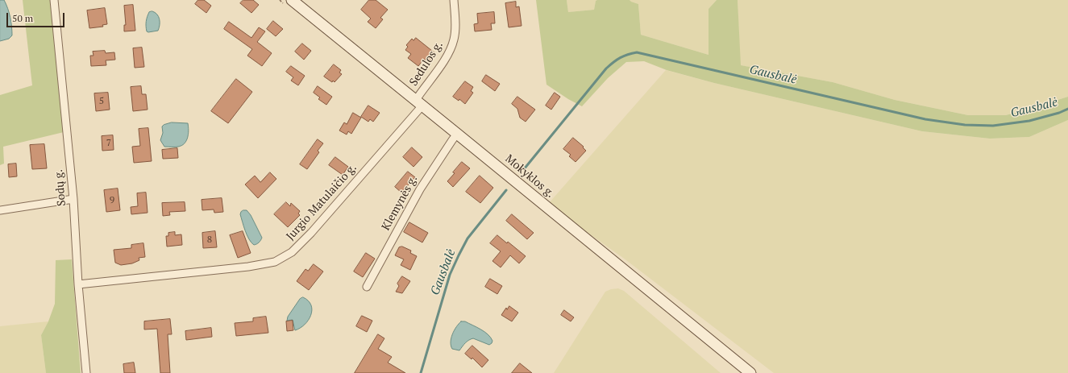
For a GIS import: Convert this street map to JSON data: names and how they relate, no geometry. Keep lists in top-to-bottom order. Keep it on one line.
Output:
{"streets":{"main road":["Mokyklos g."],"street":["Sedulos g.","Sodų g.","Jurgio Matulaičio g.","Klemynės g."]},"crossings":[["Sedulos g.","Mokyklos g."],["Sedulos g.","Jurgio Matulaičio g."],["Mokyklos g.","Jurgio Matulaičio g."],["Mokyklos g.","Klemynės g."],["Sodų g.","Jurgio Matulaičio g."]],"water":["Gausbalė"],"house_numbers":["5","7","9","8"],"scale_bar":"50 m"}
